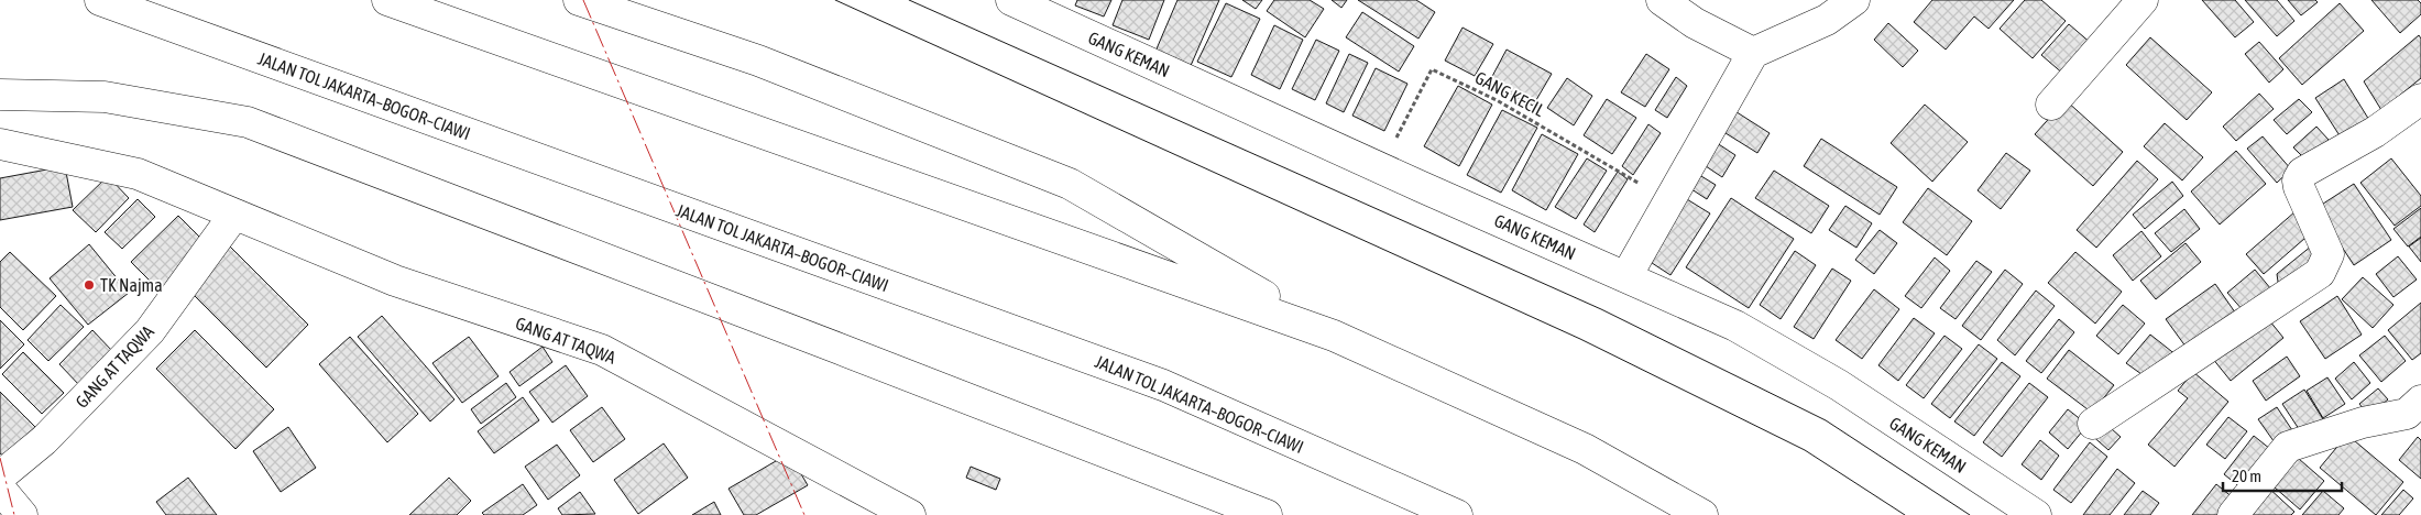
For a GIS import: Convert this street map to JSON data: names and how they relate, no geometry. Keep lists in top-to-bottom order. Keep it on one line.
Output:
{"streets":{"main road":["GANG KEMAN","JALAN TOL JAKARTA–BOGOR–CIAWI","GANG AT TAQWA"],"path":["GANG KECIL"]},"crossings":[["GANG KEMAN","GANG KECIL"]],"places":["TK Najma"],"scale_bar":"20 m"}
